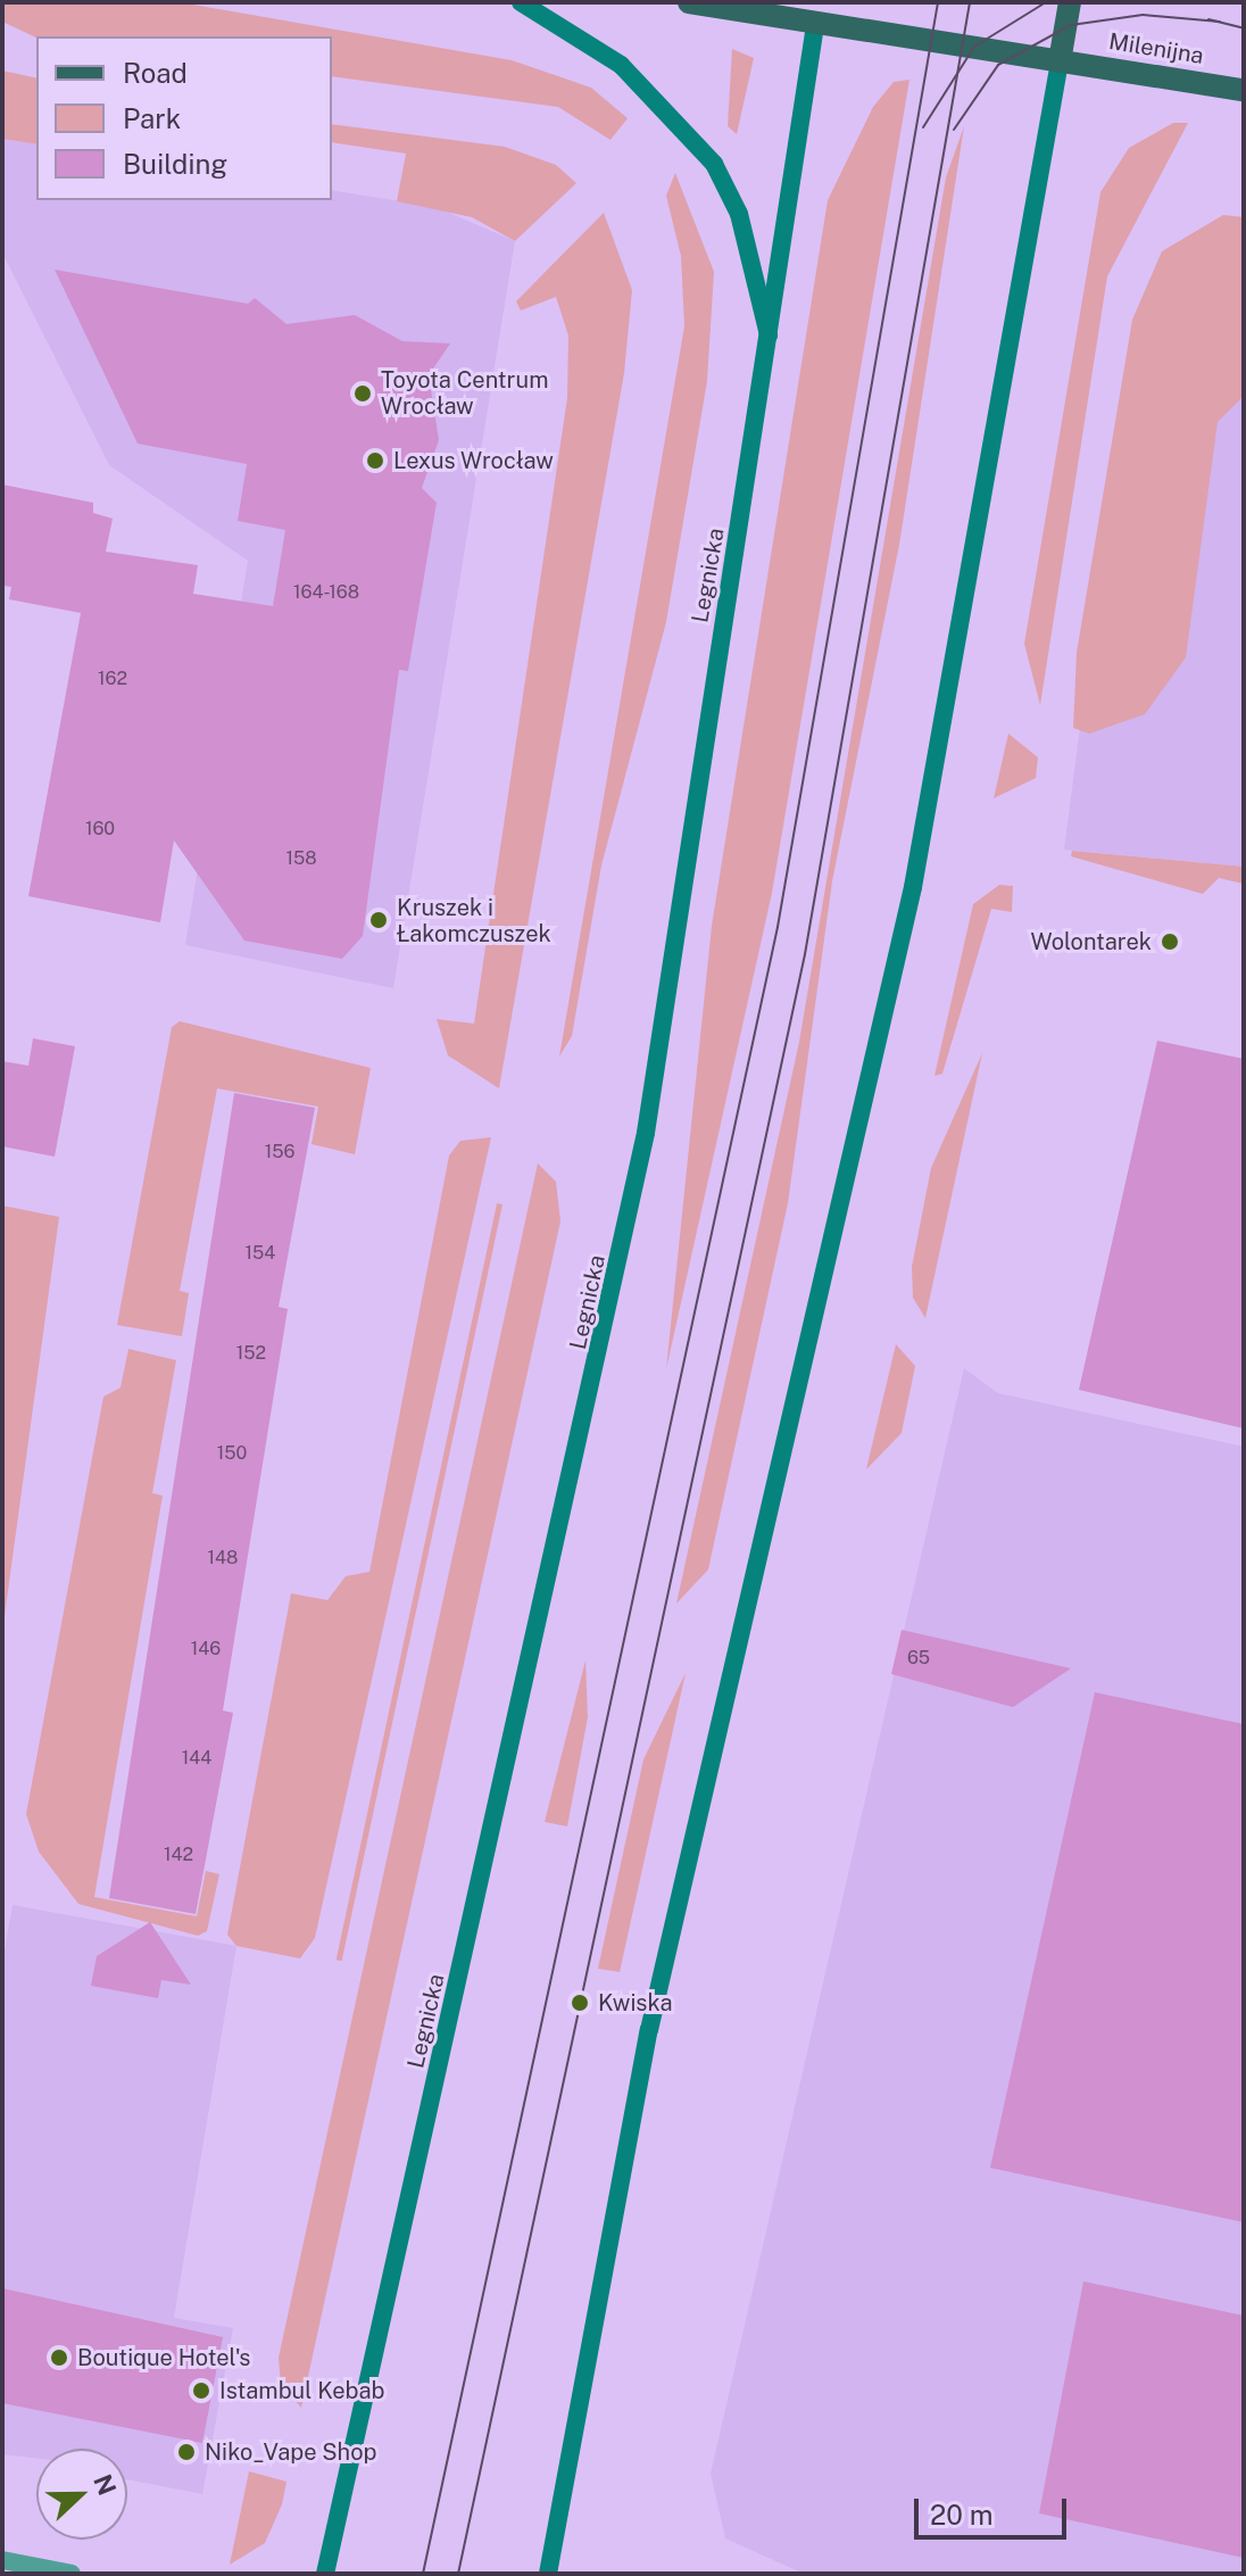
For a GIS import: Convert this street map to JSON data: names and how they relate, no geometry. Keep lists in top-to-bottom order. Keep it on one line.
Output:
{"streets":{"main road":["Milenijna","Legnicka"]},"crossings":[["Milenijna","Legnicka"]],"places":["Toyota Centrum Wrocław","Lexus Wrocław","Kruszek i Łakomczuszek","Wolontarek","Kwiska","Boutique Hotel's","Istambul Kebab","Niko_Vape Shop"],"house_numbers":["164-168","162","160","158","156","154","152","150","148","146","65","144","142"],"legend":["Road","Park","Building"],"scale_bar":"20 m","north":"right"}
